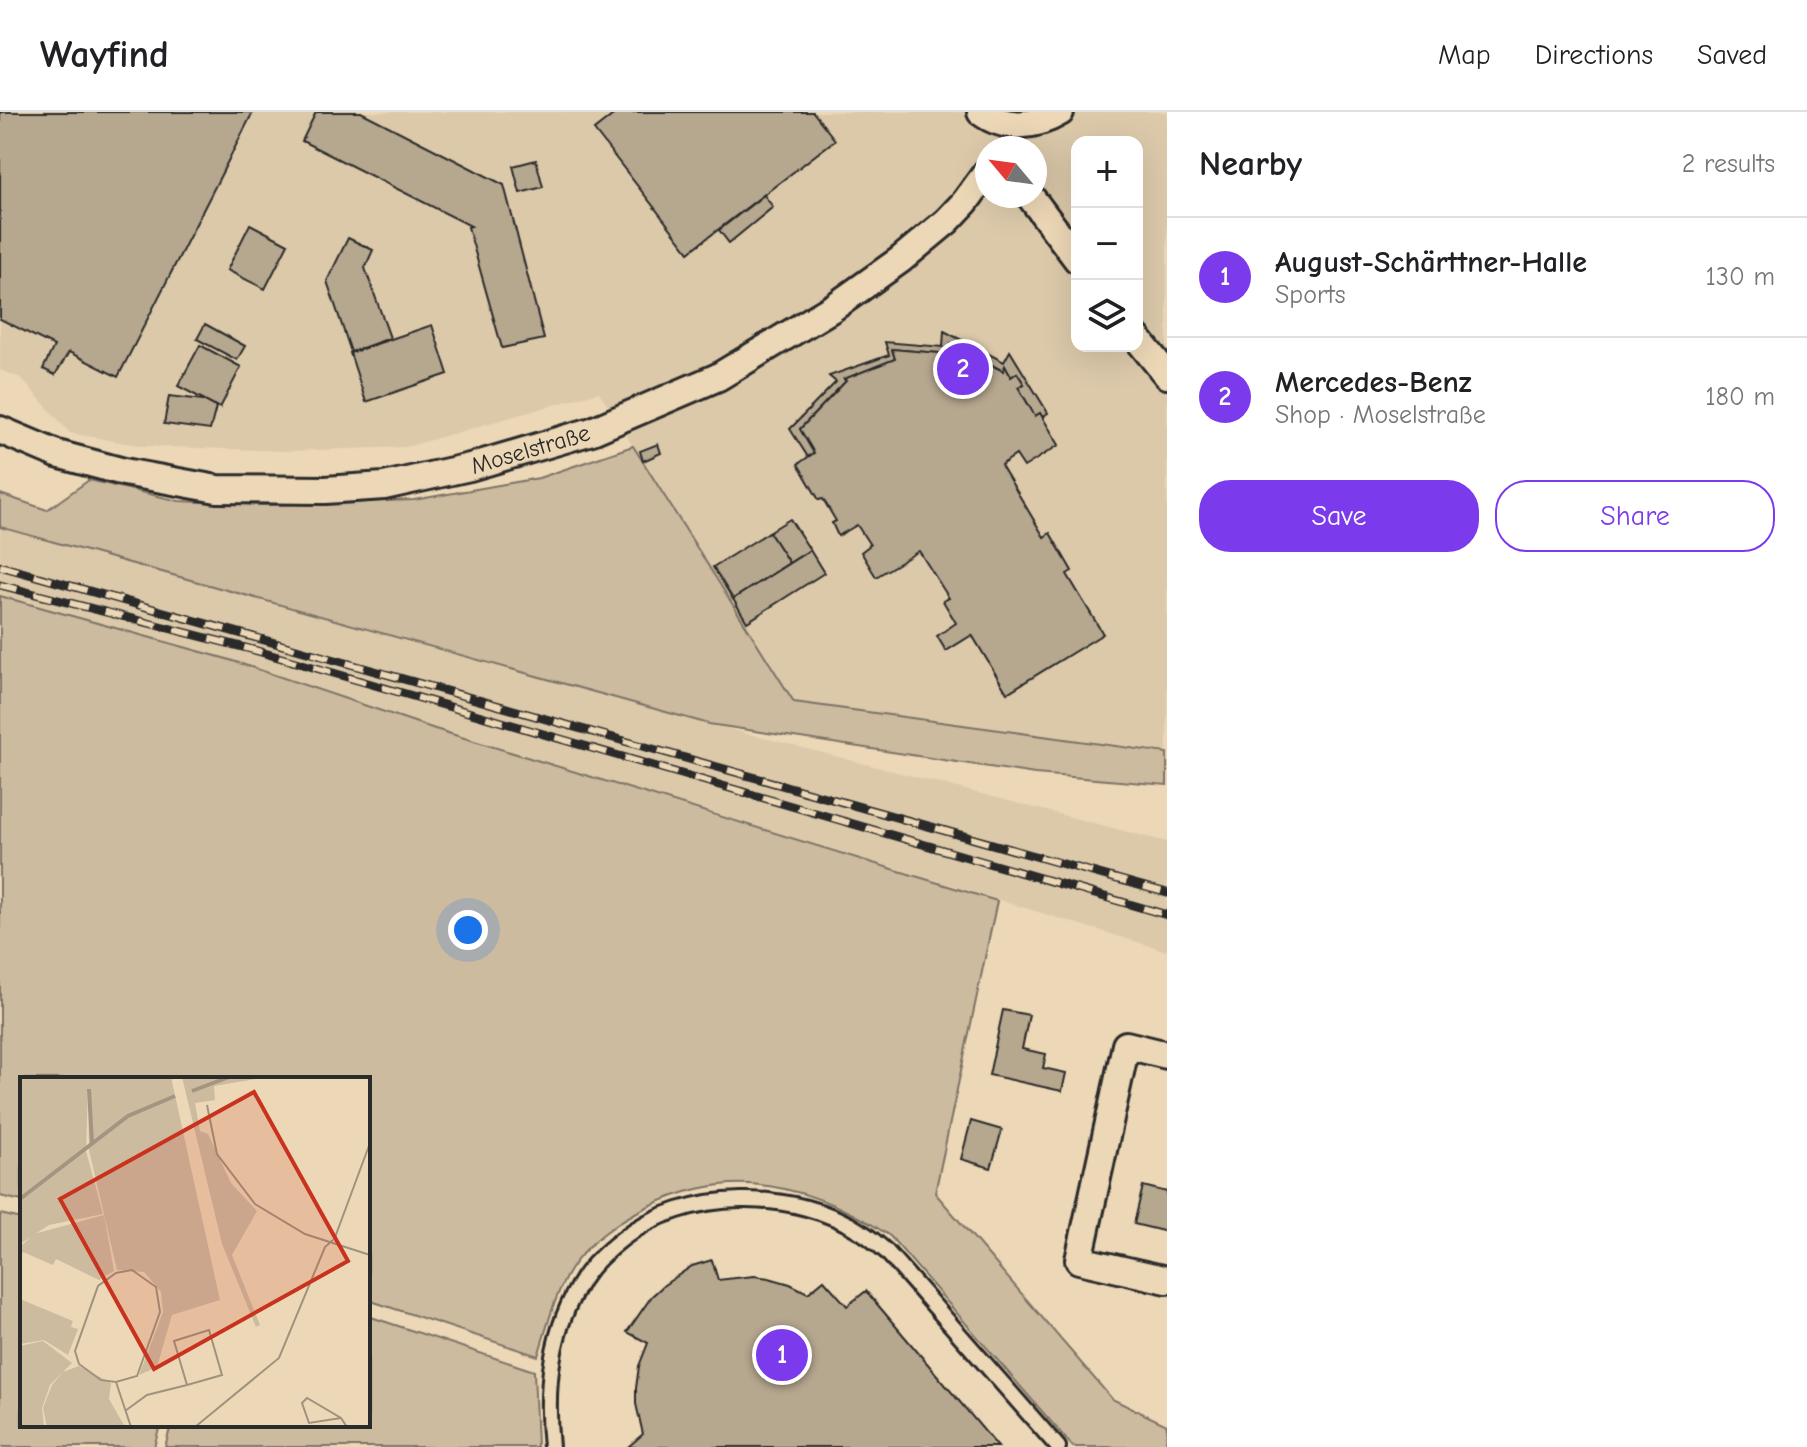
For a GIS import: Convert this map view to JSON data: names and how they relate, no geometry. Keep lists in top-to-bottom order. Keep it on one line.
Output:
{"streets":{"street":["Moselstraße"]},"north":"top left","page":{"header":"Wayfind","nav":["Map","Directions","Saved"],"heading":["Nearby","2 results"],"map_buttons":["+","−"],"list":[{"mark":"1","name":"August-Schärttner-Halle","note":"Sports","value":"130 m"},{"mark":"2","name":"Mercedes-Benz","note":"Shop · Moselstraße","value":"180 m"}],"pins":["2","1"],"buttons":["Save","Share"]}}
